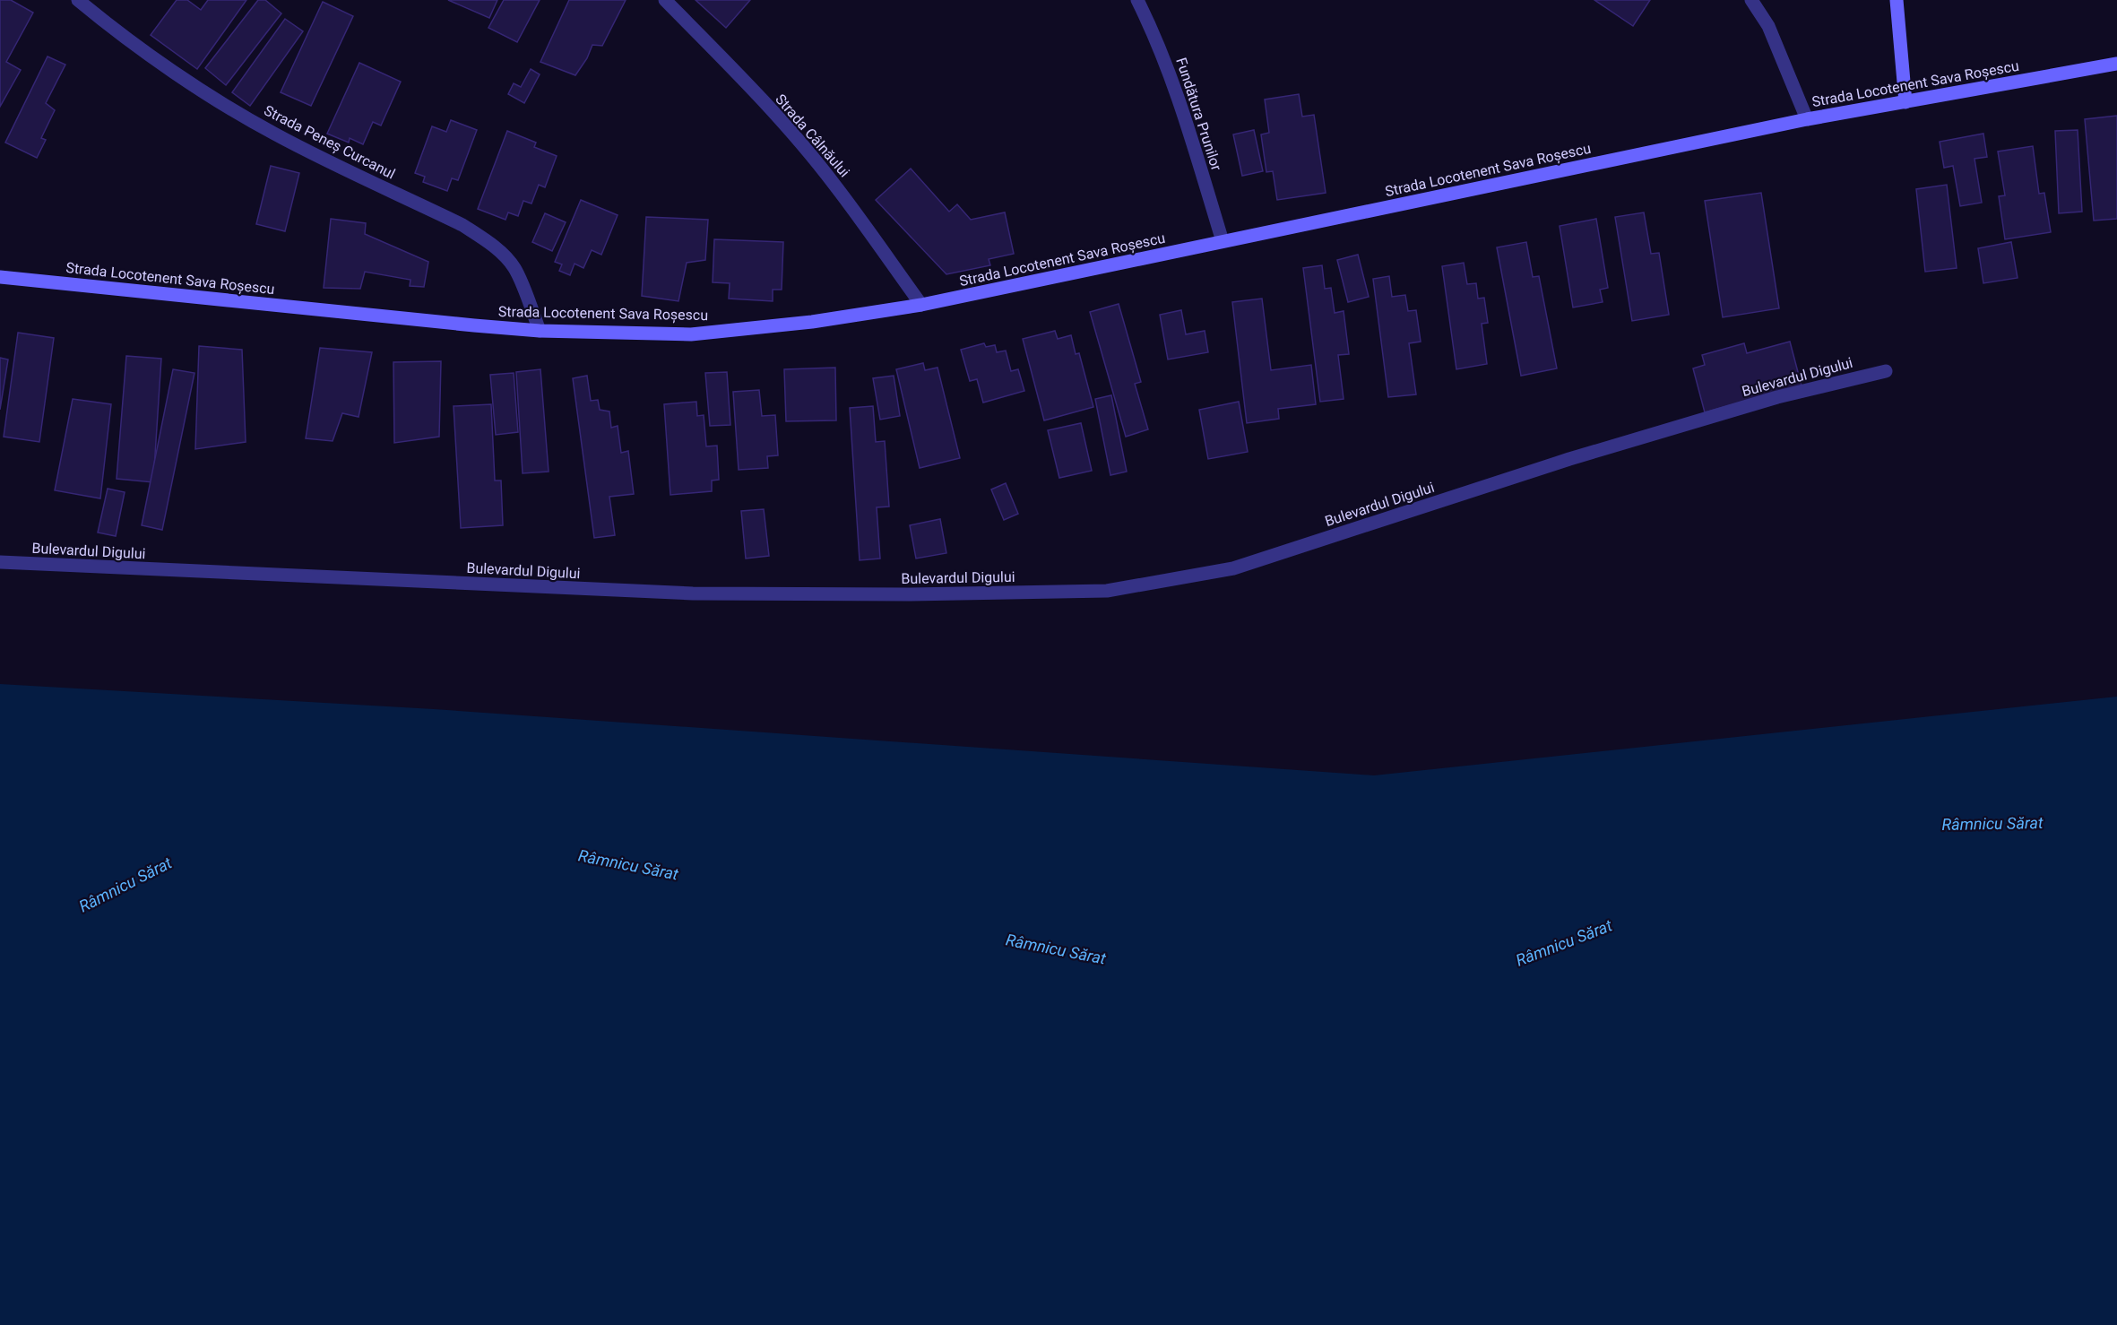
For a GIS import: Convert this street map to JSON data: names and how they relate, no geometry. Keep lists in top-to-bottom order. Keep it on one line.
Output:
{"streets":{"street":["Strada Locotenent Sava Roșescu","Fundătura Prunilor","Strada Câlnăului","Strada Peneș Curcanul","Bulevardul Digului"]},"crossings":[["Strada Locotenent Sava Roșescu","Fundătura Prunilor"],["Strada Locotenent Sava Roșescu","Strada Câlnăului"],["Strada Locotenent Sava Roșescu","Strada Peneș Curcanul"]],"water":["Râmnicu Sărat"]}
